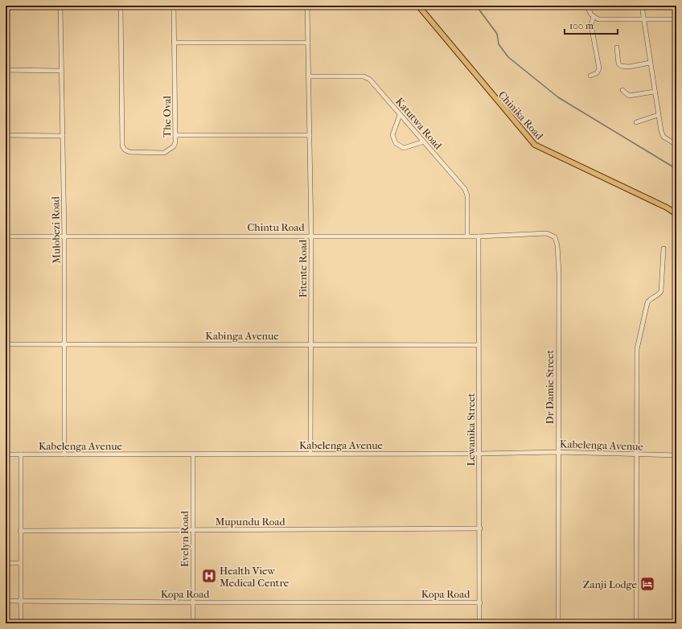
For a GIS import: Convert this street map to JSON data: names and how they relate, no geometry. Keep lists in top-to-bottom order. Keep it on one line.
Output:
{"streets":{"main road":["Chinika Road"],"street":["The Oval","Katutwa Road","Chintu Road","Mulobezi Road","Fitente Road","Kabinga Avenue","Dr Damie Street","Lewanika Street","Kabelenga Avenue","Mupundu Road","Evelyn Road","Kopa Road"]},"crossings":[["Katutwa Road","Chintu Road"],["Katutwa Road","Fitente Road"],["Chintu Road","Mulobezi Road"],["Chintu Road","Fitente Road"],["Chintu Road","Dr Damie Street"],["Chintu Road","Lewanika Street"],["Mulobezi Road","Kabinga Avenue"],["Mulobezi Road","Kabelenga Avenue"],["Fitente Road","Kabinga Avenue"],["Fitente Road","Kabelenga Avenue"],["Kabinga Avenue","Lewanika Street"],["Dr Damie Street","Kabelenga Avenue"],["Lewanika Street","Kabelenga Avenue"],["Lewanika Street","Mupundu Road"],["Lewanika Street","Kopa Road"],["Kabelenga Avenue","Evelyn Road"],["Mupundu Road","Evelyn Road"],["Evelyn Road","Kopa Road"]],"places":{"hospital":["Health View Medical Centre"],"hotel":["Zanji Lodge"]},"scale_bar":"100 m"}
